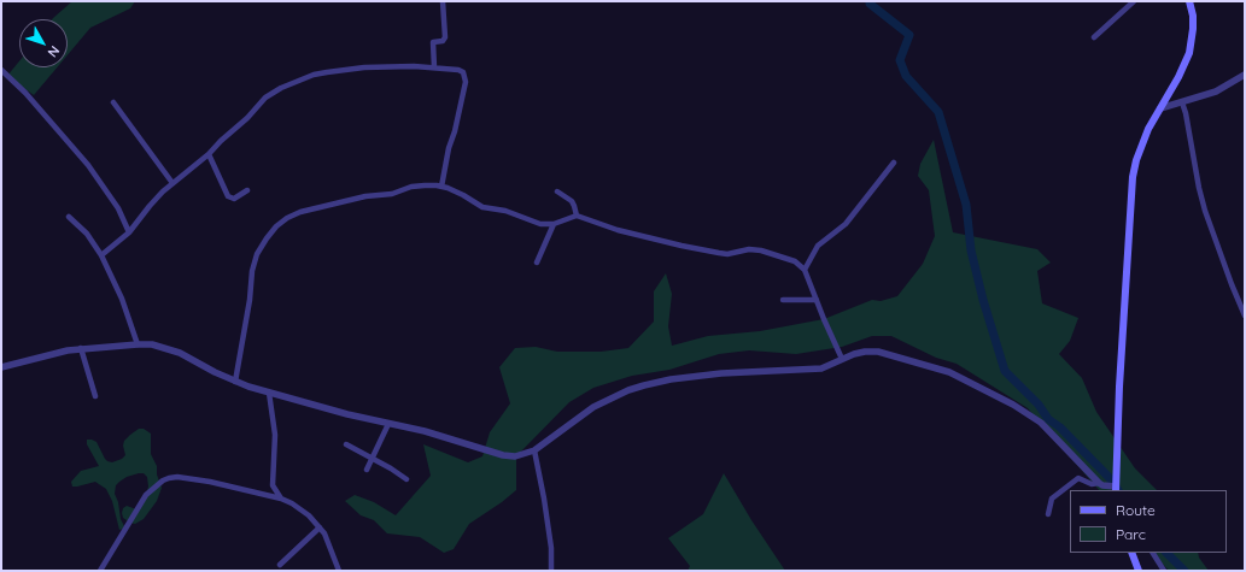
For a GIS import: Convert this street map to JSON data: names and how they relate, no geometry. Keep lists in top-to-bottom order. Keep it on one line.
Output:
{"legend":["Route","Parc"],"north":"bottom right"}
